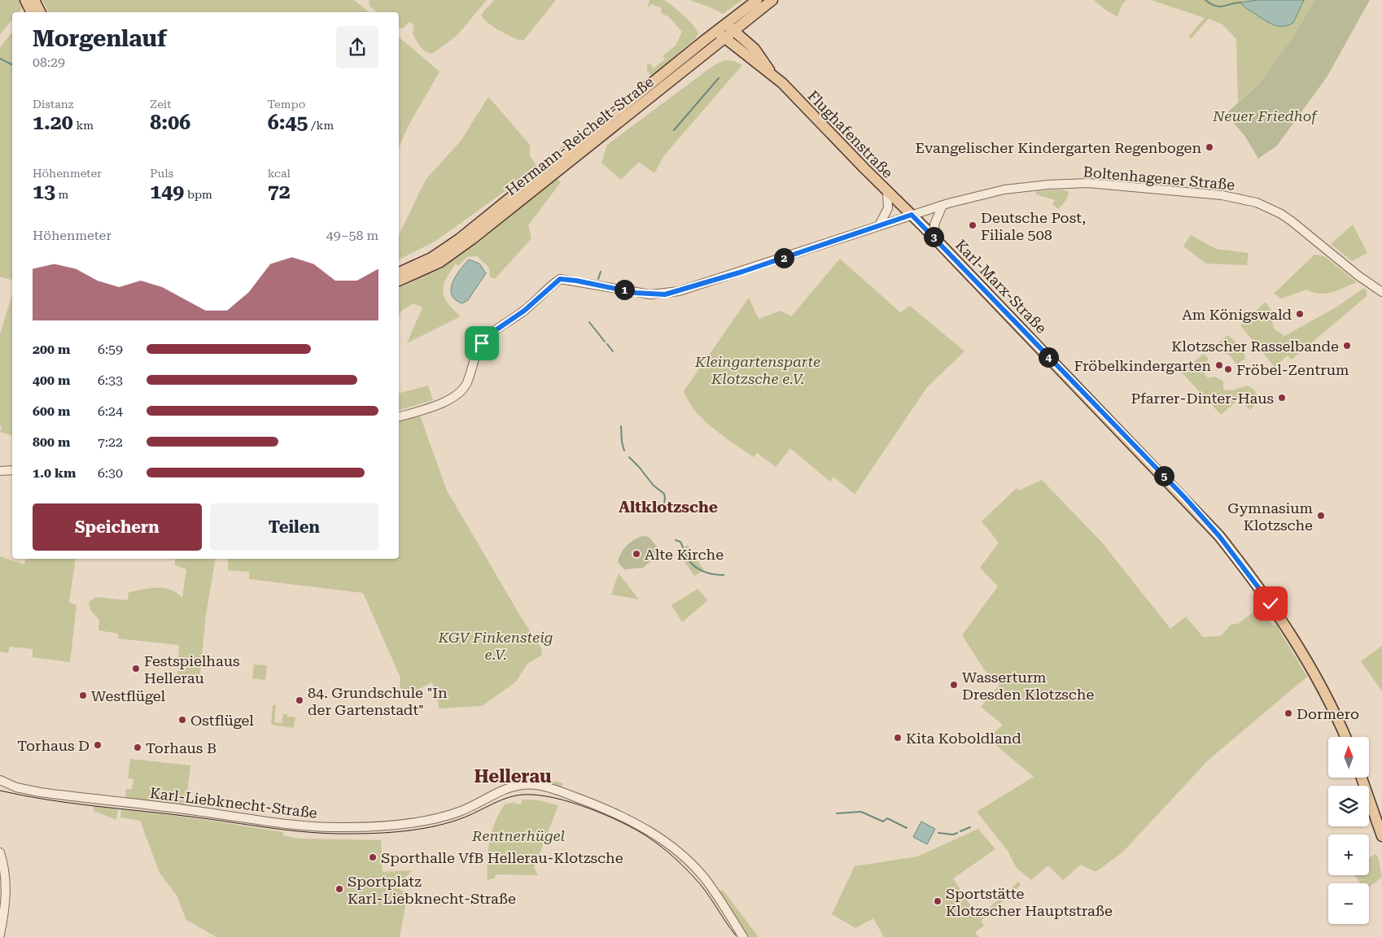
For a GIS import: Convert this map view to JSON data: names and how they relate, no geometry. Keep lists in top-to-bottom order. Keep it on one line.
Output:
{"streets":{"main road":["Flughafenstraße","Hermann-Reichelt-Straße","Karl-Marx-Straße"],"street":["Boltenhagener Straße","Karl-Liebknecht-Straße"]},"crossings":[["Flughafenstraße","Hermann-Reichelt-Straße"],["Flughafenstraße","Boltenhagener Straße"],["Flughafenstraße","Karl-Marx-Straße"],["Boltenhagener Straße","Karl-Marx-Straße"]],"districts":["Altklotzsche","Hellerau"],"parks":["Neuer Friedhof","Kleingartensparte Klotzsche e.V.","KGV Finkensteig e.V.","Rentnerhügel"],"places":["Evangelischer Kindergarten Regenbogen","Deutsche Post, Filiale 508","Am Königswald","Klotzscher Rasselbande","Fröbelkindergarten","Fröbel-Zentrum","Pfarrer-Dinter-Haus","Gymnasium Klotzsche","Alte Kirche","Festspielhaus Hellerau","Wasserturm Dresden Klotzsche","Westflügel","84. Grundschule \"In der Gartenstadt\"","Dormero","Ostflügel","Kita Koboldland","Torhaus D","Torhaus B","Sporthalle VfB Hellerau-Klotzsche","Sportplatz Karl-Liebknecht-Straße","Sportstätte Klotzscher Hauptstraße"],"north":"top","page":{"heading":["Morgenlauf","08:29"],"stats":[["Distanz","1.20 km"],["Zeit","8:06"],["Tempo","6:45 /km"],["Höhenmeter","13 m"],["Puls","149 bpm"],["kcal","72"]],"chart":["Höhenmeter","49–58 m"],"pins":["3","2","1","4","5"],"list":[{"name":"200 m","note":"6:59"},{"name":"400 m","note":"6:33"},{"name":"600 m","note":"6:24"},{"name":"800 m","note":"7:22"},{"name":"1.0 km","note":"6:30"}],"buttons":["Speichern","Teilen"],"map_buttons":["+","−"]}}
